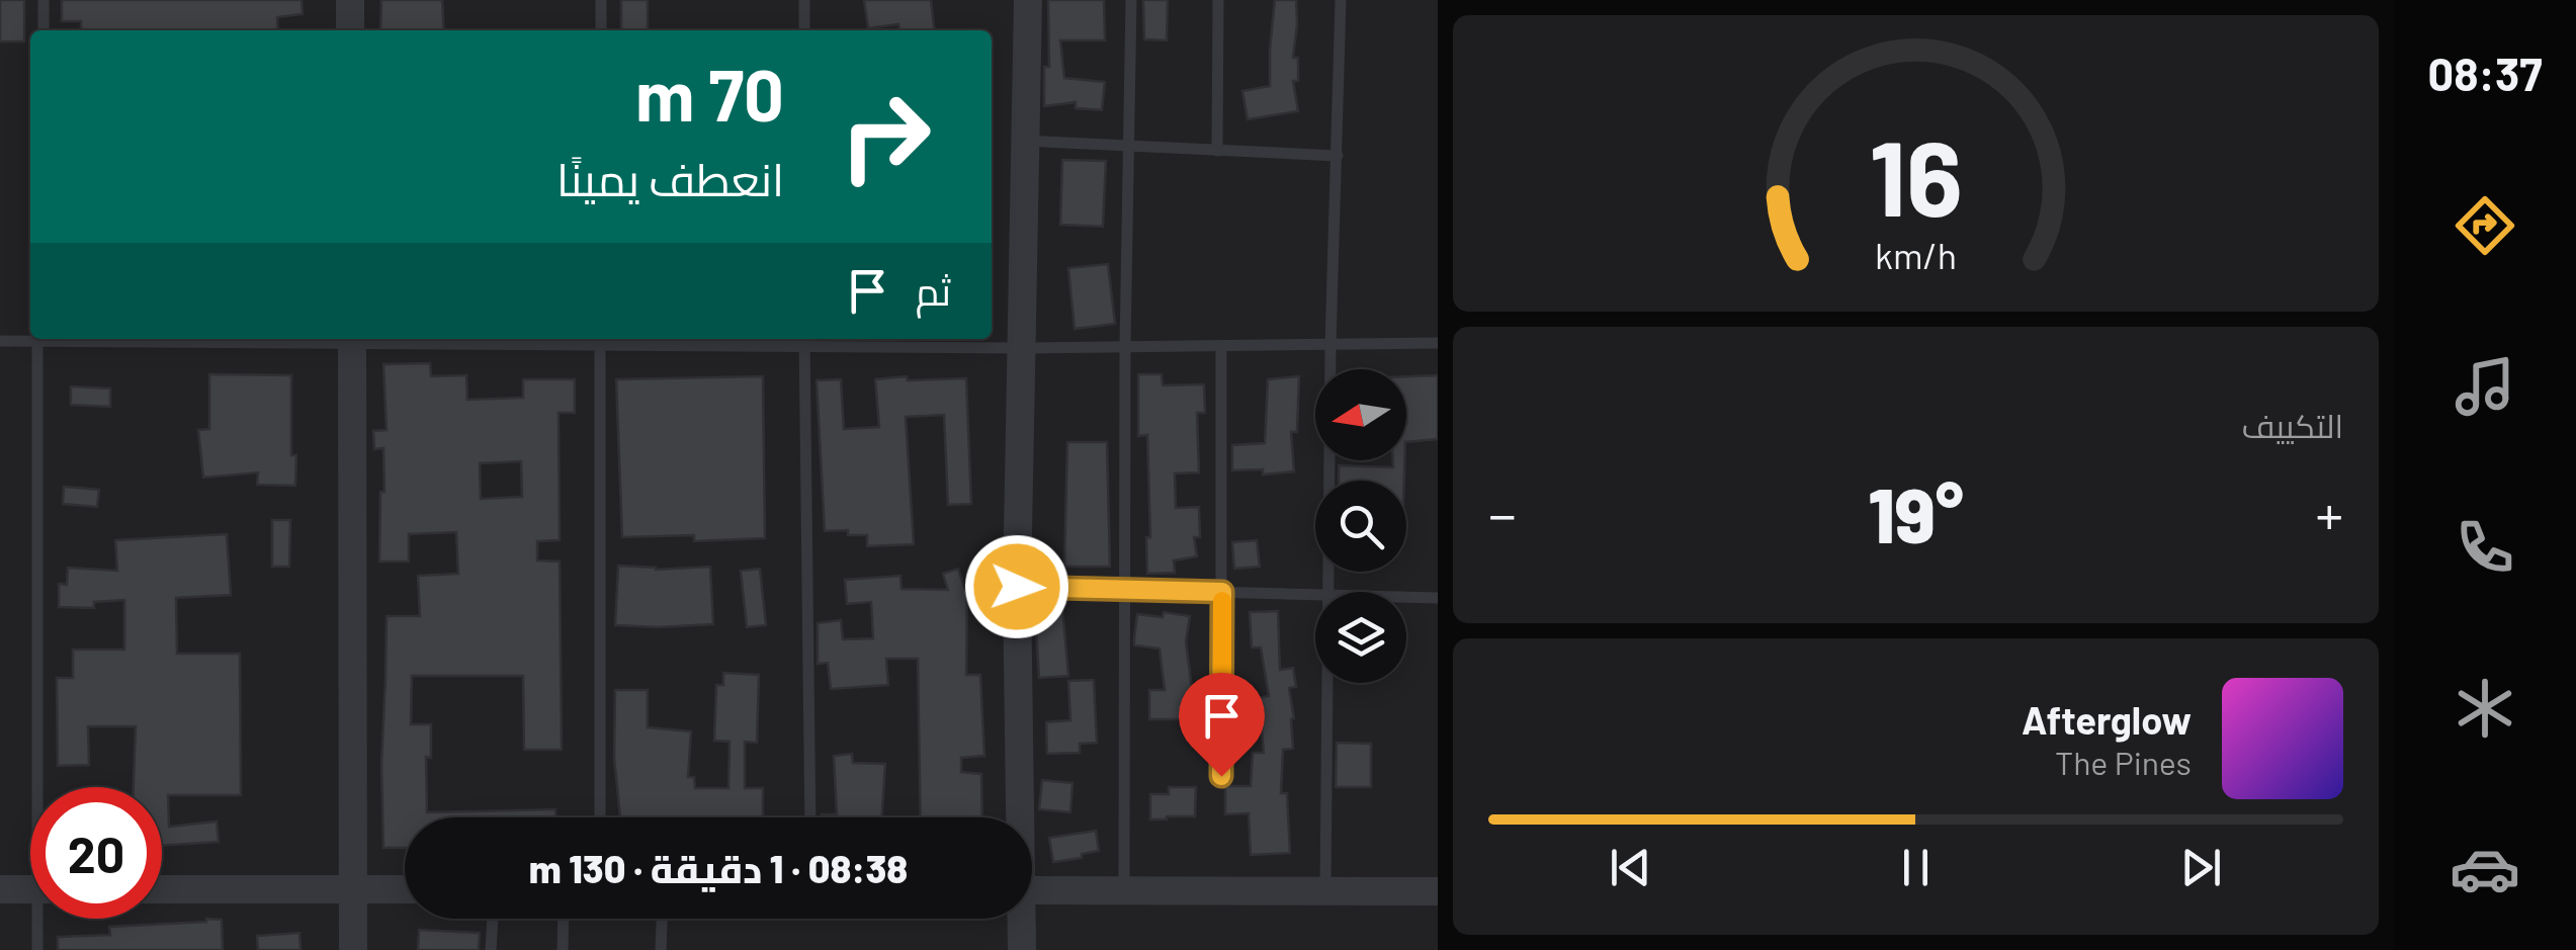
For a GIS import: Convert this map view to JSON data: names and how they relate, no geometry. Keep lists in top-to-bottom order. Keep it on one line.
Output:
{"north":"left","page":{"tabs":"08:37","turn":["70 m","انعطف يمينًا"],"then":"ثم","tile":"التكييف","heat":["−","19°","+"],"song":["Afterglow","The Pines"],"limit":"20","trip":"08:38 · 1 دقيقة · 130 m","gauge":["16","km/h"]}}
